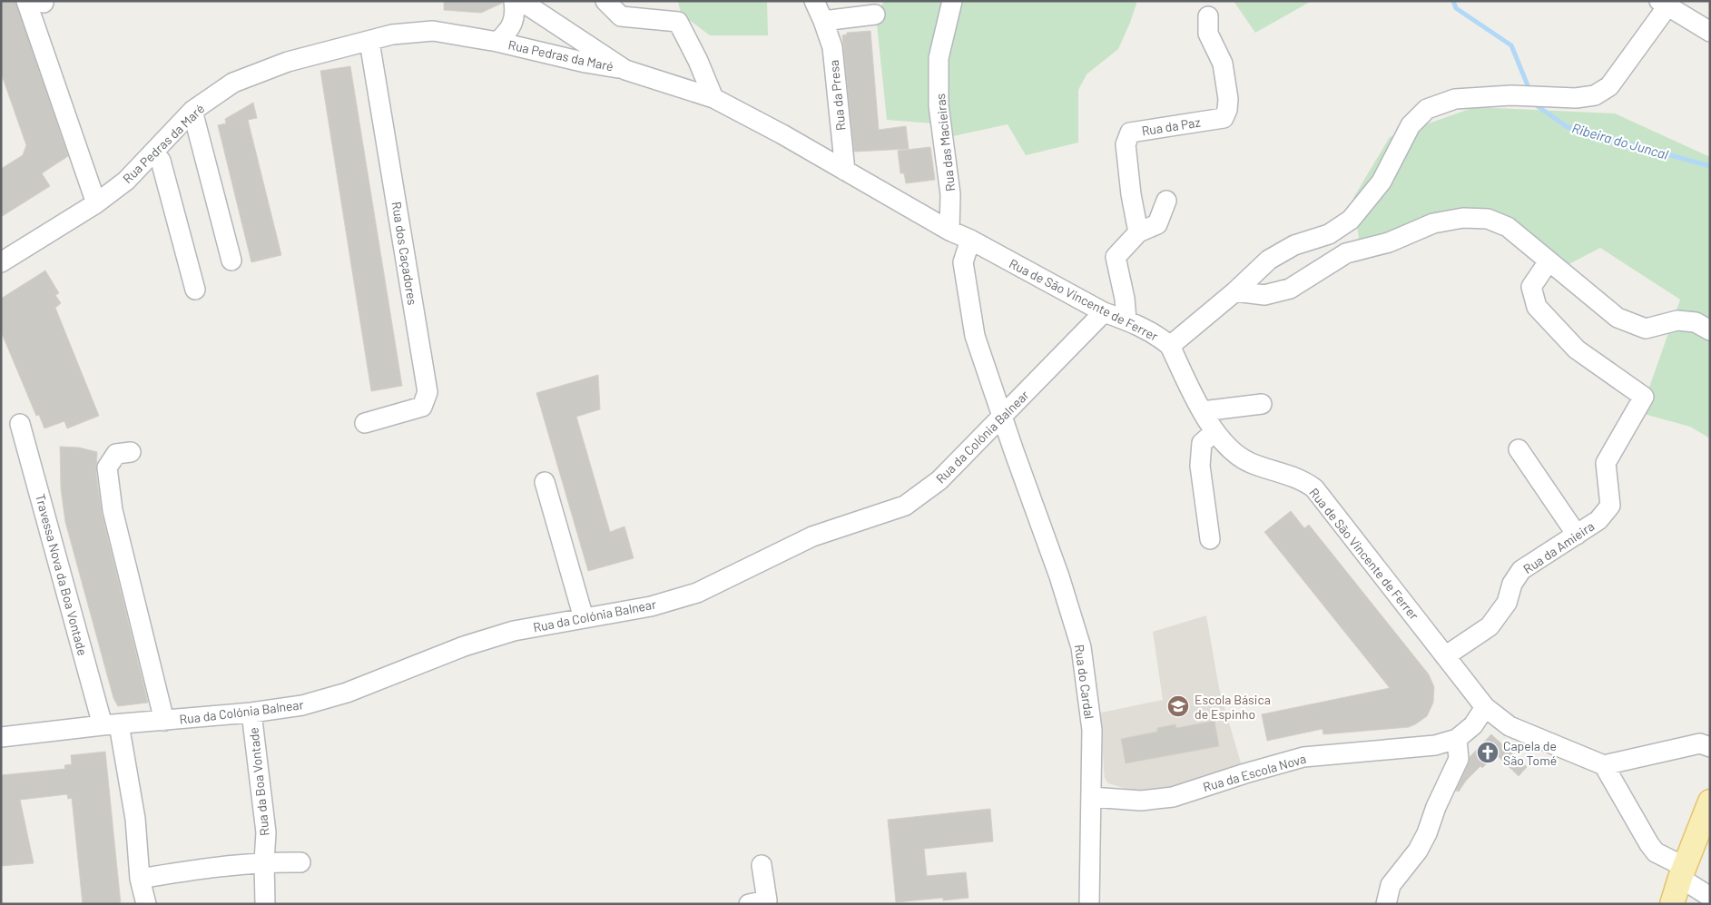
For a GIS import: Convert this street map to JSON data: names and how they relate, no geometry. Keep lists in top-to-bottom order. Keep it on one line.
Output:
{"streets":{"street":["Rua Pedras da Maré","Rua da Presa","Rua da Paz","Rua das Macieiras","Rua dos Caçadores","Rua de São Vincente de Ferrer","Rua da Colónia Balnear","Rua da Amieira","Travessa Nova da Boa Vontade","Rua do Cardal","Rua da Escola Nova","Rua da Boa Vontade"]},"crossings":[["Rua Pedras da Maré","Rua dos Caçadores"],["Rua Pedras da Maré","Rua de São Vincente de Ferrer"],["Rua da Presa","Rua de São Vincente de Ferrer"],["Rua das Macieiras","Rua de São Vincente de Ferrer"],["Rua de São Vincente de Ferrer","Rua da Colónia Balnear"],["Rua de São Vincente de Ferrer","Rua da Amieira"],["Rua de São Vincente de Ferrer","Rua do Cardal"],["Rua de São Vincente de Ferrer","Rua da Escola Nova"],["Rua da Colónia Balnear","Travessa Nova da Boa Vontade"],["Rua da Colónia Balnear","Rua do Cardal"],["Rua da Colónia Balnear","Rua da Boa Vontade"],["Rua do Cardal","Rua da Escola Nova"]],"water":["Ribeira do Juncal"],"places":{"school or university":["Escola Básica de Espinho"],"church":["Capela de São Tomé"]}}
